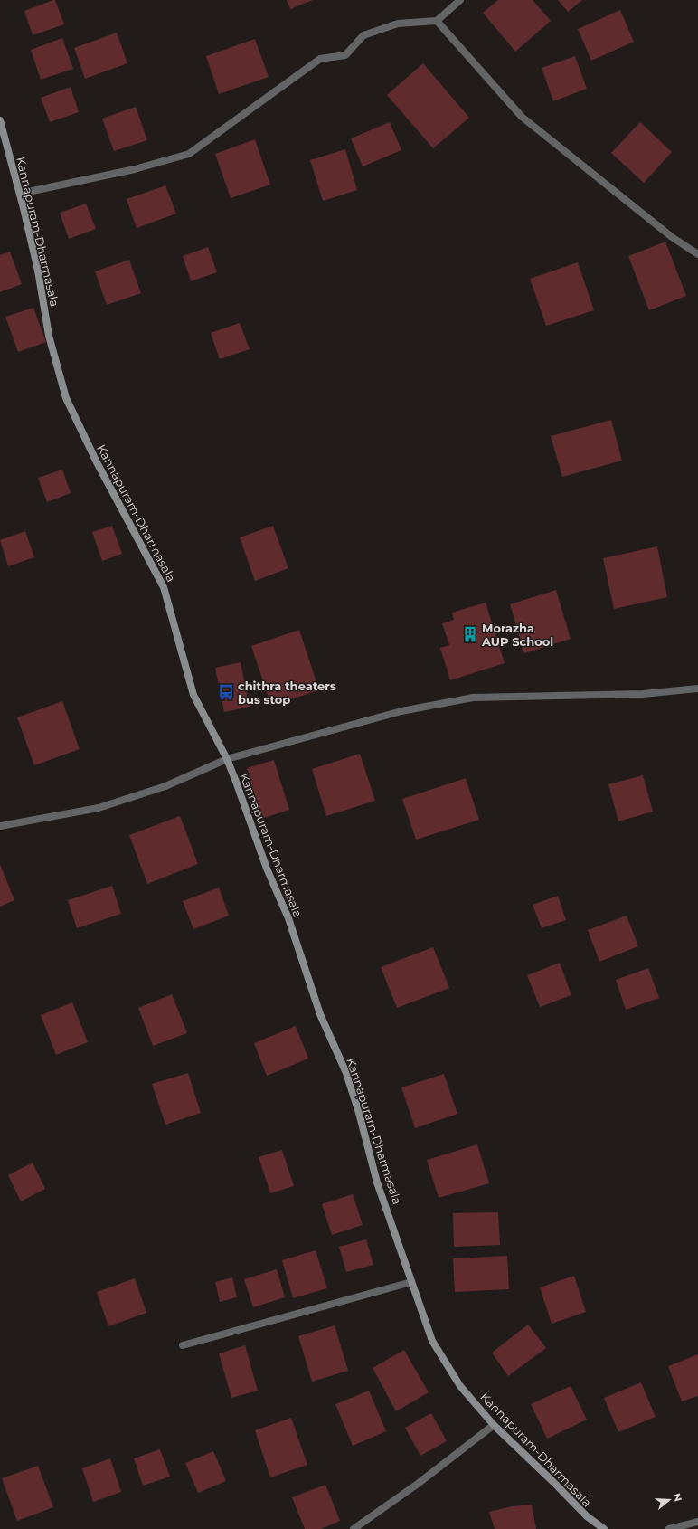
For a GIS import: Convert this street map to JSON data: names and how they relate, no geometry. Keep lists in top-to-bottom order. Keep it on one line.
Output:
{"streets":{"main road":["Kannapuram-Dharmasala"]},"places":{"building":["Morazha AUP School"],"bus stop":["chithra theaters bus stop"]},"north":"right"}
